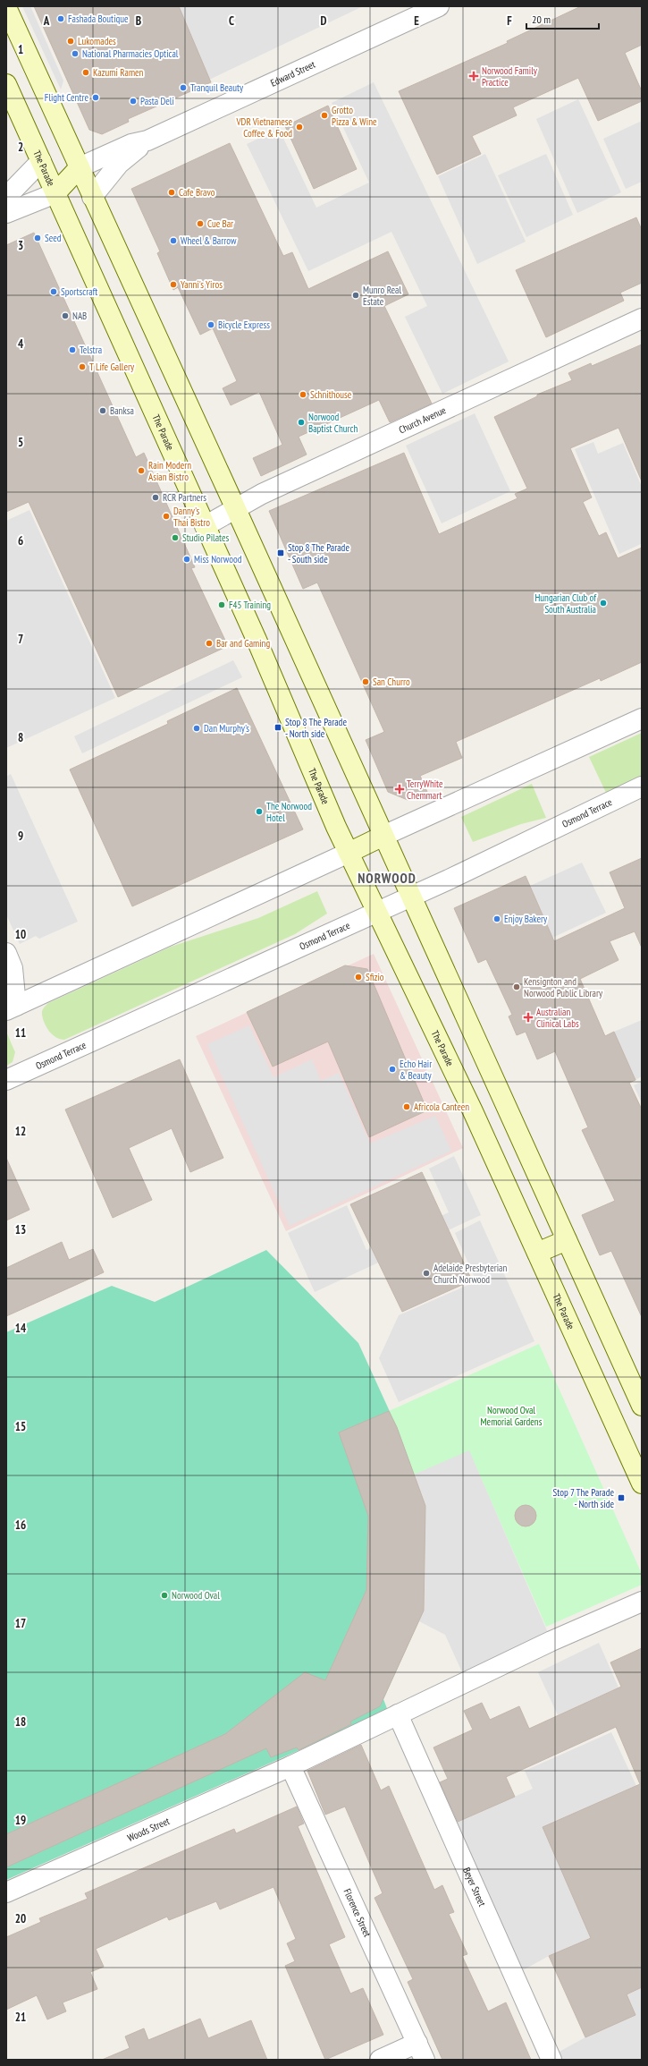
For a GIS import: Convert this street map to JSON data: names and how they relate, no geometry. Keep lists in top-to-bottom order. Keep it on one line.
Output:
{"streets":{"main road":["The Parade"],"street":["Edward Street","Church Avenue","Osmond Terrace","Woods Street","Beyer Street","Florence Street"]},"crossings":[["The Parade","Church Avenue"],["The Parade","Osmond Terrace"],["Woods Street","Beyer Street"],["Woods Street","Florence Street"]],"districts":["NORWOOD"],"parks":["Norwood Oval Memorial Gardens"],"places":{"other":["Fashada Boutique","Lukomades","National Pharmacies Optical","Kazumi Ramen","Tranquil Beauty","Flight Centre","Pasta Deli","Grotto Pizza & Wine","VDR Vietnamese Coffee & Food","Cafe Bravo","Cue Bar","Seed","Wheel & Barrow","Yanni's Yiros","Sportscraft","Munro Real Estate","NAB","Bicycle Express","Telstra","T Life Gallery","Schnithouse","Banksa","Norwood Baptist Church","Rain Modern Asian Bistro","RCR Partners","Danny's Thai Bistro","Studio Pilates","Miss Norwood","Hungarian Club of South Australia","F45 Training","Bar and Gaming","San Churro","Dan Murphy's","The Norwood Hotel","Enjoy Bakery","Sfizio","Kensignton and Norwood Public Library","Echo Hair & Beauty","Africola Canteen","Adelaide Presbyterian Church Norwood","Norwood Oval"],"health":["Norwood Family Practice","TerryWhite Chemmart","Australian Clinical Labs"],"transit":["Stop 8 The Parade - South side","Stop 8 The Parade - North side","Stop 7 The Parade - North side"]},"scale_bar":"20 m","grid":{"columns":["A","B","C","D","E","F"],"rows":["1","2","3","4","5","6","7","8","9","10","11","12","13","14","15","16","17","18","19","20","21"]}}
